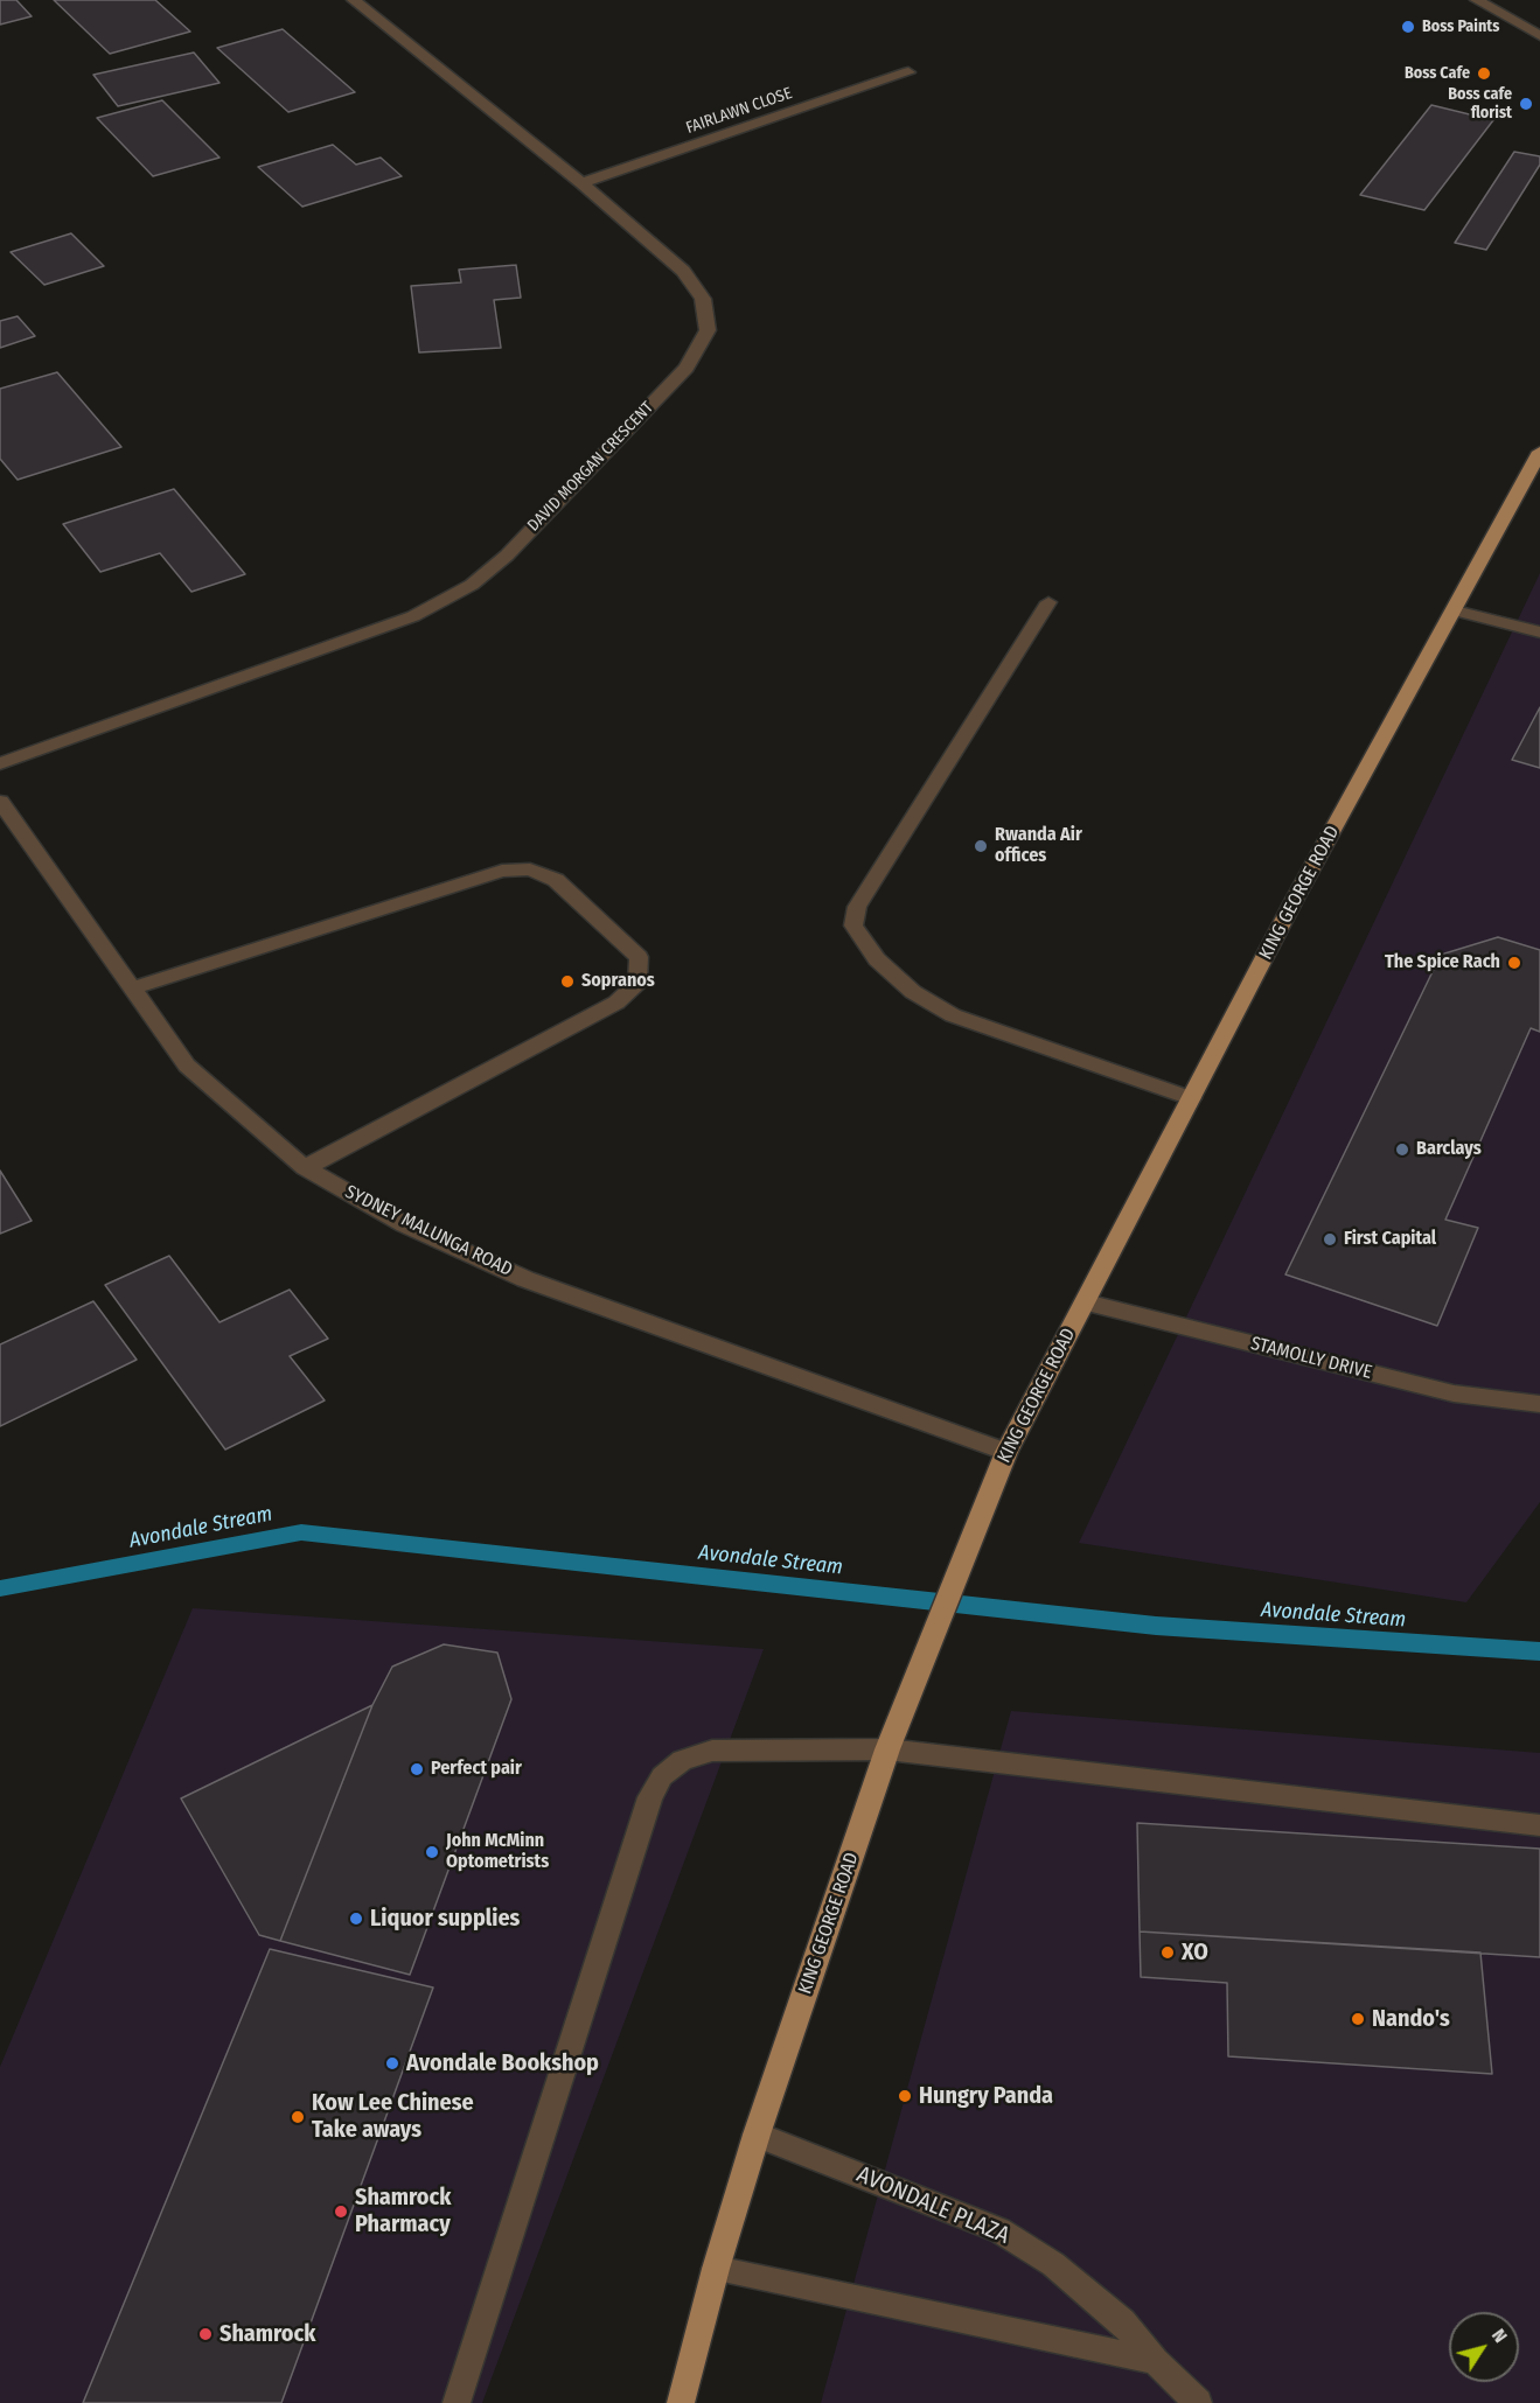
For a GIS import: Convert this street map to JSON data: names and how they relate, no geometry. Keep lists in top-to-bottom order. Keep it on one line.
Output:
{"streets":{"main road":["KING GEORGE ROAD"],"street":["FAIRLAWN CLOSE","DAVID MORGAN CRESCENT","SYDNEY MALUNGA ROAD","STAMOLLY DRIVE","AVONDALE PLAZA"]},"crossings":[["FAIRLAWN CLOSE","DAVID MORGAN CRESCENT"],["KING GEORGE ROAD","SYDNEY MALUNGA ROAD"],["KING GEORGE ROAD","STAMOLLY DRIVE"],["KING GEORGE ROAD","AVONDALE PLAZA"]],"water":["Avondale Stream"],"places":["Boss Paints","Boss Cafe","Boss cafe florist","Rwanda Air offices","The Spice Rach","Sopranos","Barclays","First Capital","Perfect pair","John McMinn Optometrists","Liquor supplies","XO","Nando's","Avondale Bookshop","Hungry Panda","Kow Lee Chinese Take aways","Shamrock Pharmacy","Shamrock"],"north":"top right"}
